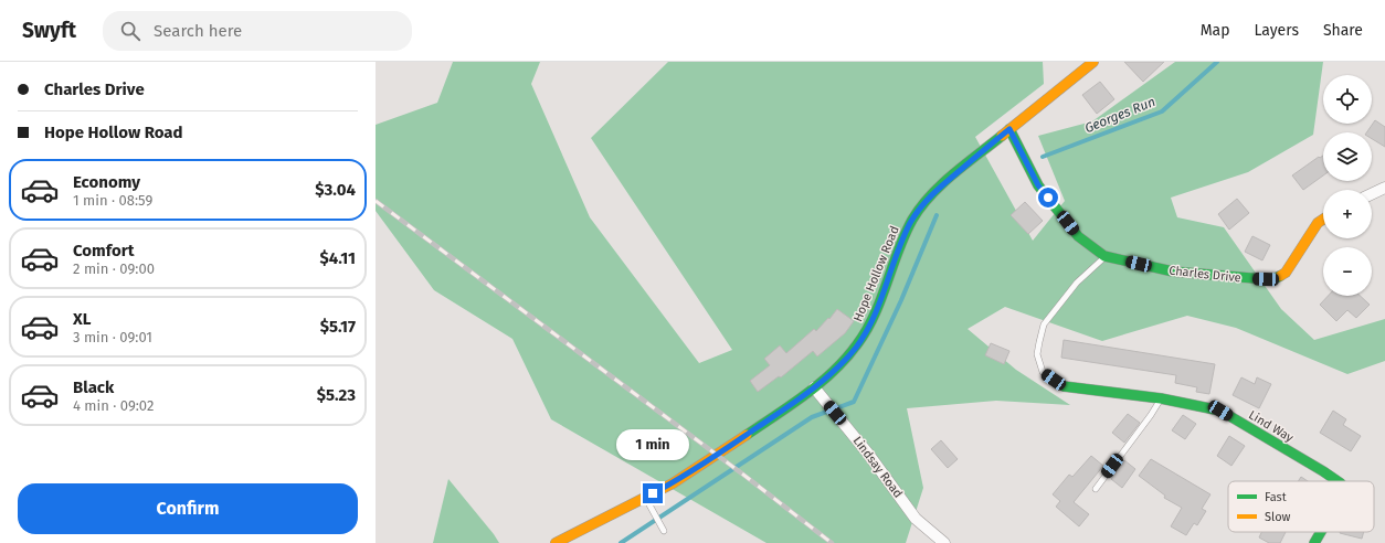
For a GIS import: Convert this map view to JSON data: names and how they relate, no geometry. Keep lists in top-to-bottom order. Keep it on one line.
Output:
{"streets":{"street":["Hope Hollow Road","Charles Drive","Lind Way","Lindsay Road"]},"crossings":[["Hope Hollow Road","Charles Drive"],["Hope Hollow Road","Lindsay Road"]],"water":["Georges Run"],"legend":["Fast","Slow"],"page":{"header":"Swyft","search":"Search here","nav":["Map","Layers","Share"],"banner":["Charles Drive","Hope Hollow Road"],"map_buttons":["+","−"],"list":[{"name":"Economy","note":"1 min · 08:59","value":"$3.04"},{"name":"Comfort","note":"2 min · 09:00","value":"$4.11"},{"name":"XL","note":"3 min · 09:01","value":"$5.17"},{"name":"Black","note":"4 min · 09:02","value":"$5.23"}],"bubble":"1 min","buttons":"Confirm"}}
